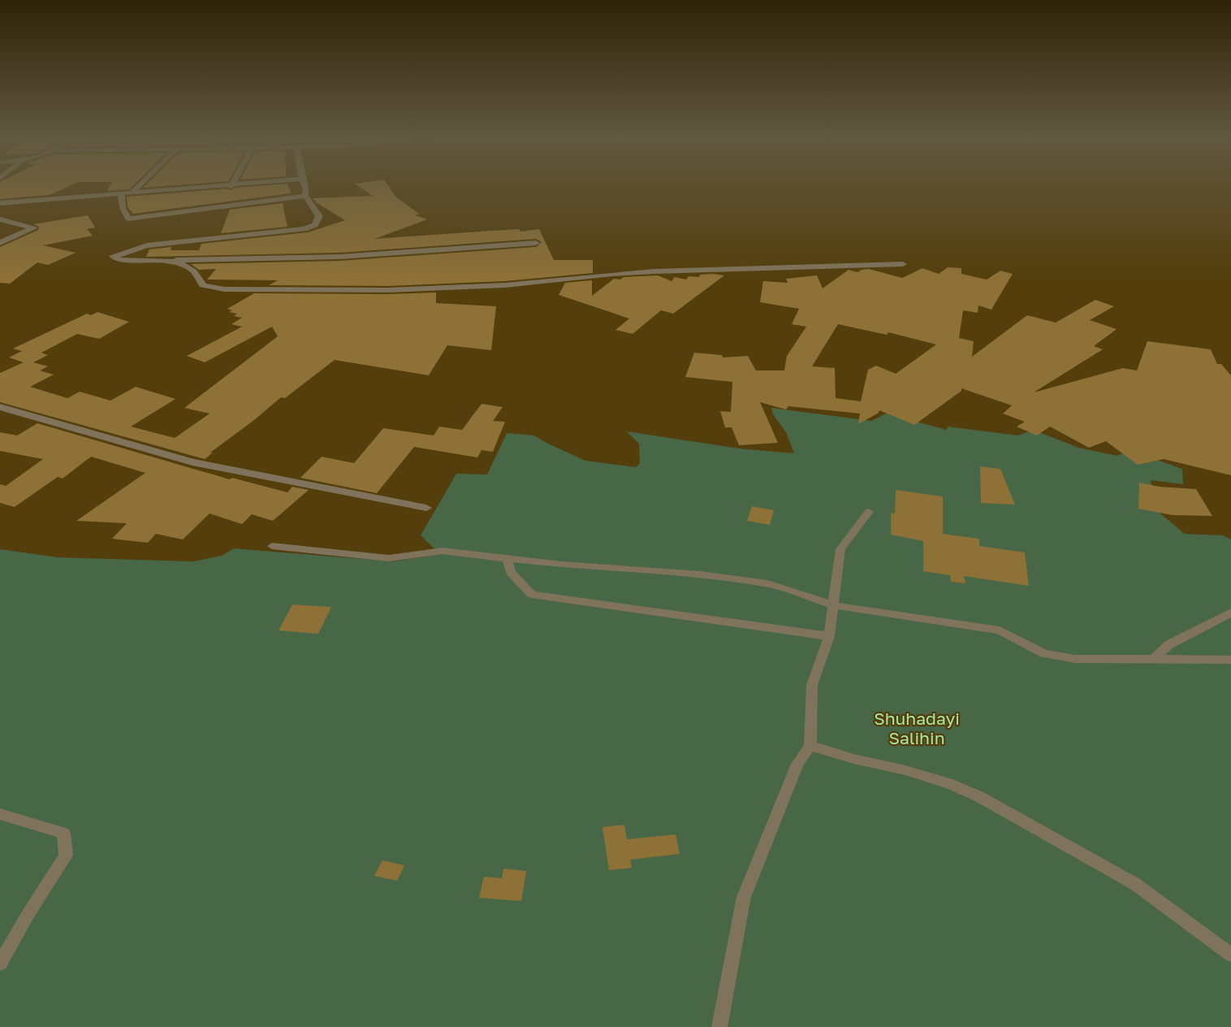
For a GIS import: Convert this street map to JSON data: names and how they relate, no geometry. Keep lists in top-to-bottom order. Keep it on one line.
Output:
{"parks":["Shuhadayi Salihin"]}
